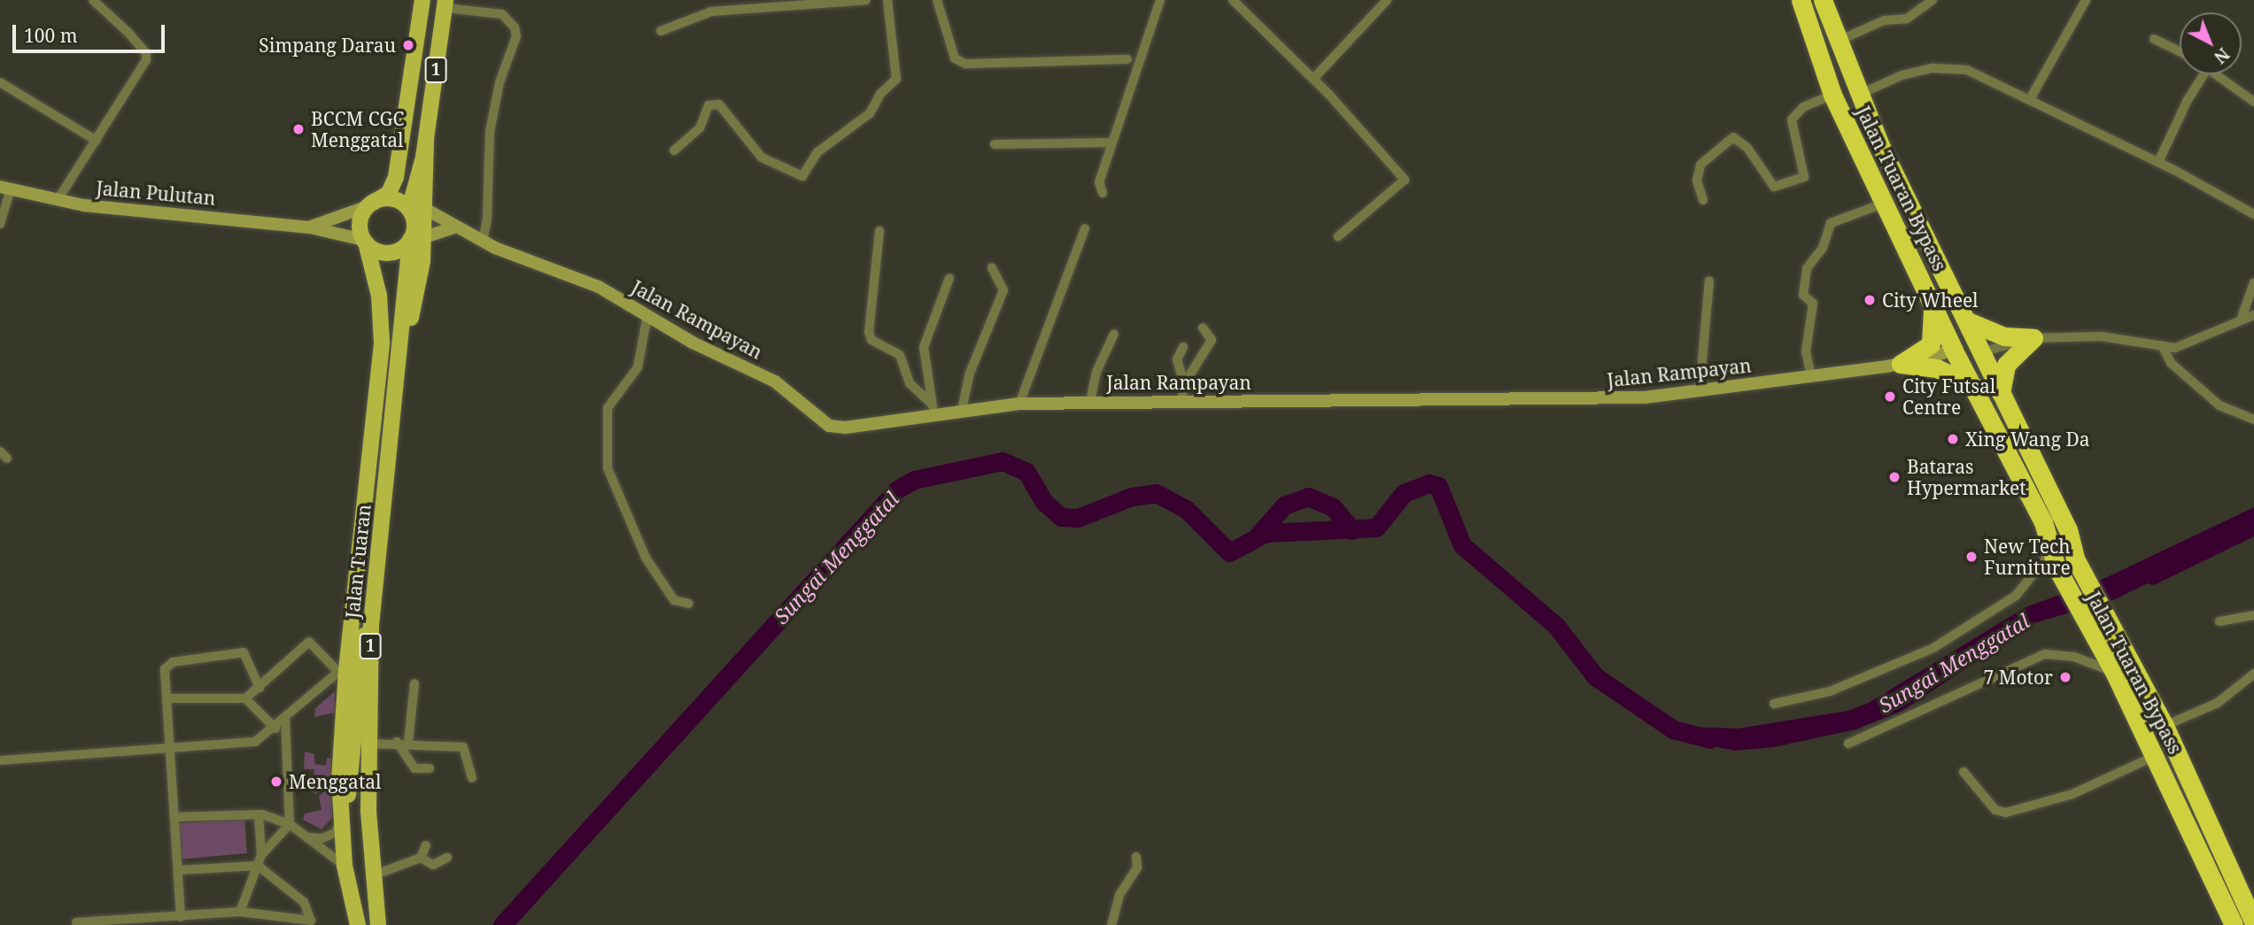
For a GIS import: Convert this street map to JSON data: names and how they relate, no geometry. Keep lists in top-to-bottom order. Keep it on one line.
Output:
{"streets":{"highway":["Jalan Tuaran Bypass"],"main road":["1","Jalan Tuaran"],"street":["Jalan Pulutan","Jalan Rampayan"]},"crossings":[["1","Jalan Pulutan"],["1","Jalan Tuaran"],["Jalan Tuaran Bypass","Jalan Rampayan"],["Jalan Pulutan","Jalan Tuaran"]],"water":["Sungai Menggatal"],"places":["Simpang Darau","BCCM CGC Menggatal","City Wheel","City Futsal Centre","Xing Wang Da","Bataras Hypermarket","New Tech Furniture","7 Motor","Menggatal"],"scale_bar":"100 m","north":"bottom right"}
